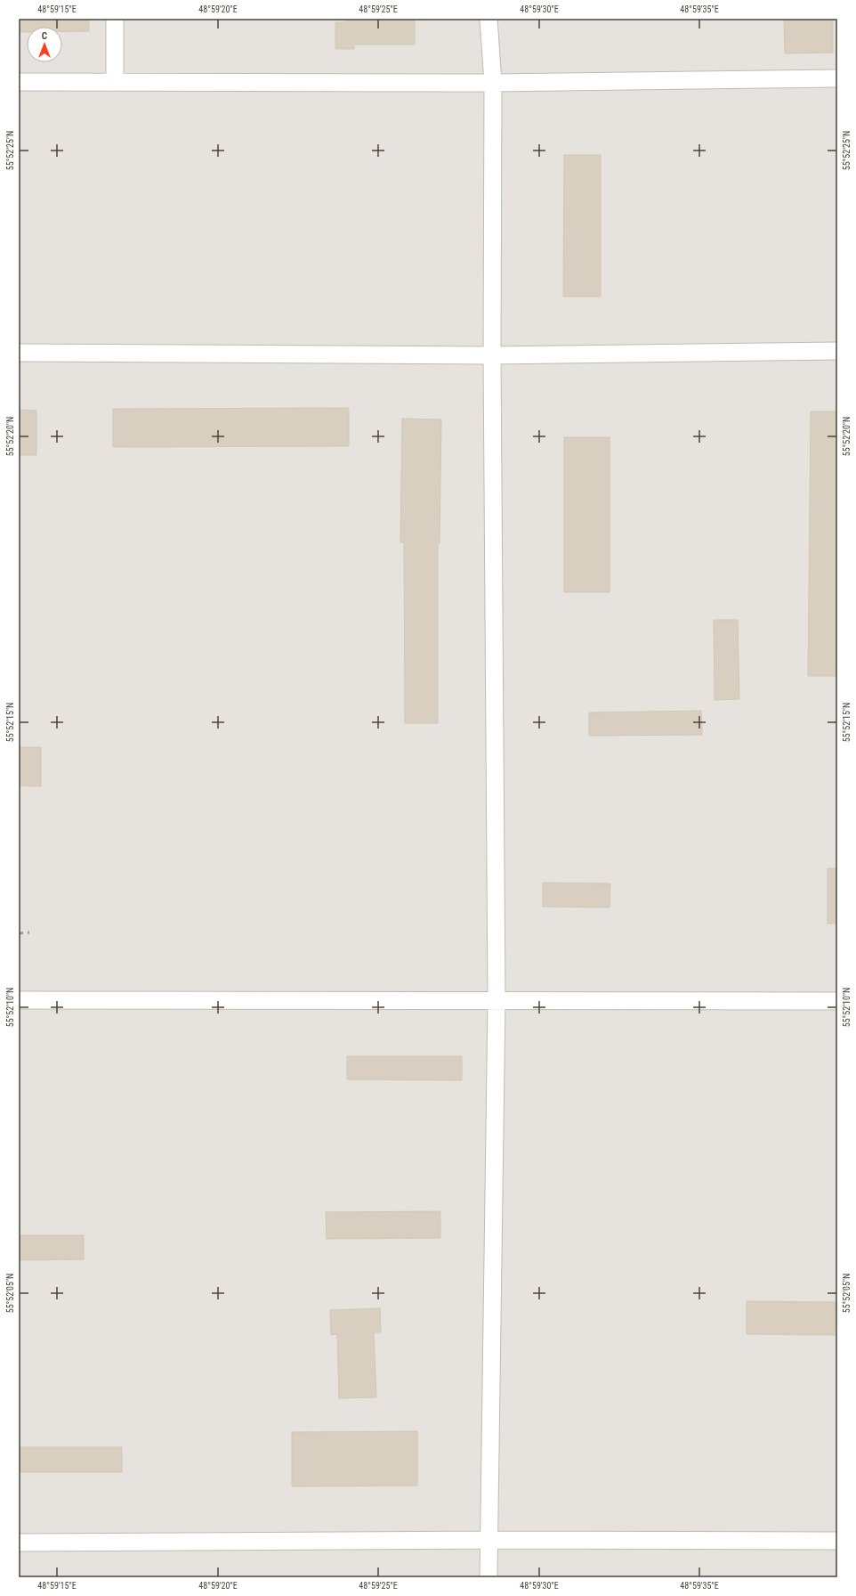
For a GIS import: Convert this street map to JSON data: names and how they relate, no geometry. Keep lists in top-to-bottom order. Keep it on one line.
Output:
{"north":"top","coordinates":["48°59'15\"E","48°59'20\"E","48°59'25\"E","48°59'30\"E","48°59'35\"E","55°52'25\"N","55°52'20\"N","55°52'15\"N","55°52'10\"N","55°52'05\"N"]}
